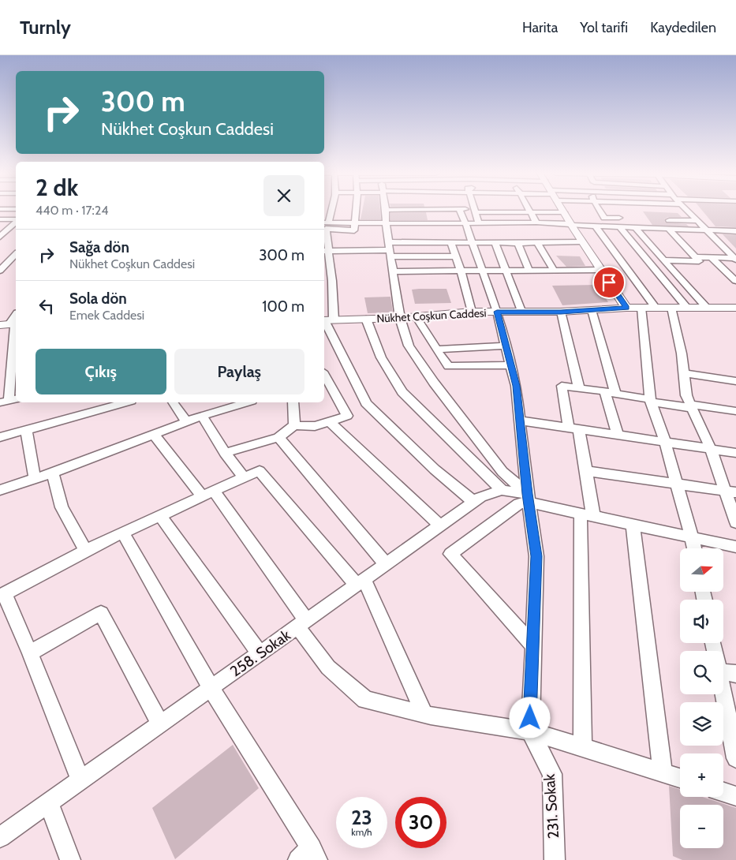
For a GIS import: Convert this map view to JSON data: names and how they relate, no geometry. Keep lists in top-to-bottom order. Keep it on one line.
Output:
{"streets":{"street":["Nükhet Coşkun Caddesi","258. Sokak","231. Sokak"]},"crossings":[["Nükhet Coşkun Caddesi","231. Sokak"],["258. Sokak","231. Sokak"]],"north":"right","page":{"header":"Turnly","nav":["Harita","Yol tarifi","Kaydedilen"],"turn":["300 m","Nükhet Coşkun Caddesi"],"heading":["2 dk","440 m · 17:24"],"list":[{"name":"Sağa dön","note":"Nükhet Coşkun Caddesi","value":"300 m"},{"name":"Sola dön","note":"Emek Caddesi","value":"100 m"}],"buttons":["Çıkış","Paylaş"],"map_buttons":["+","−"],"speed":"23 km/h","limit":"30"}}
